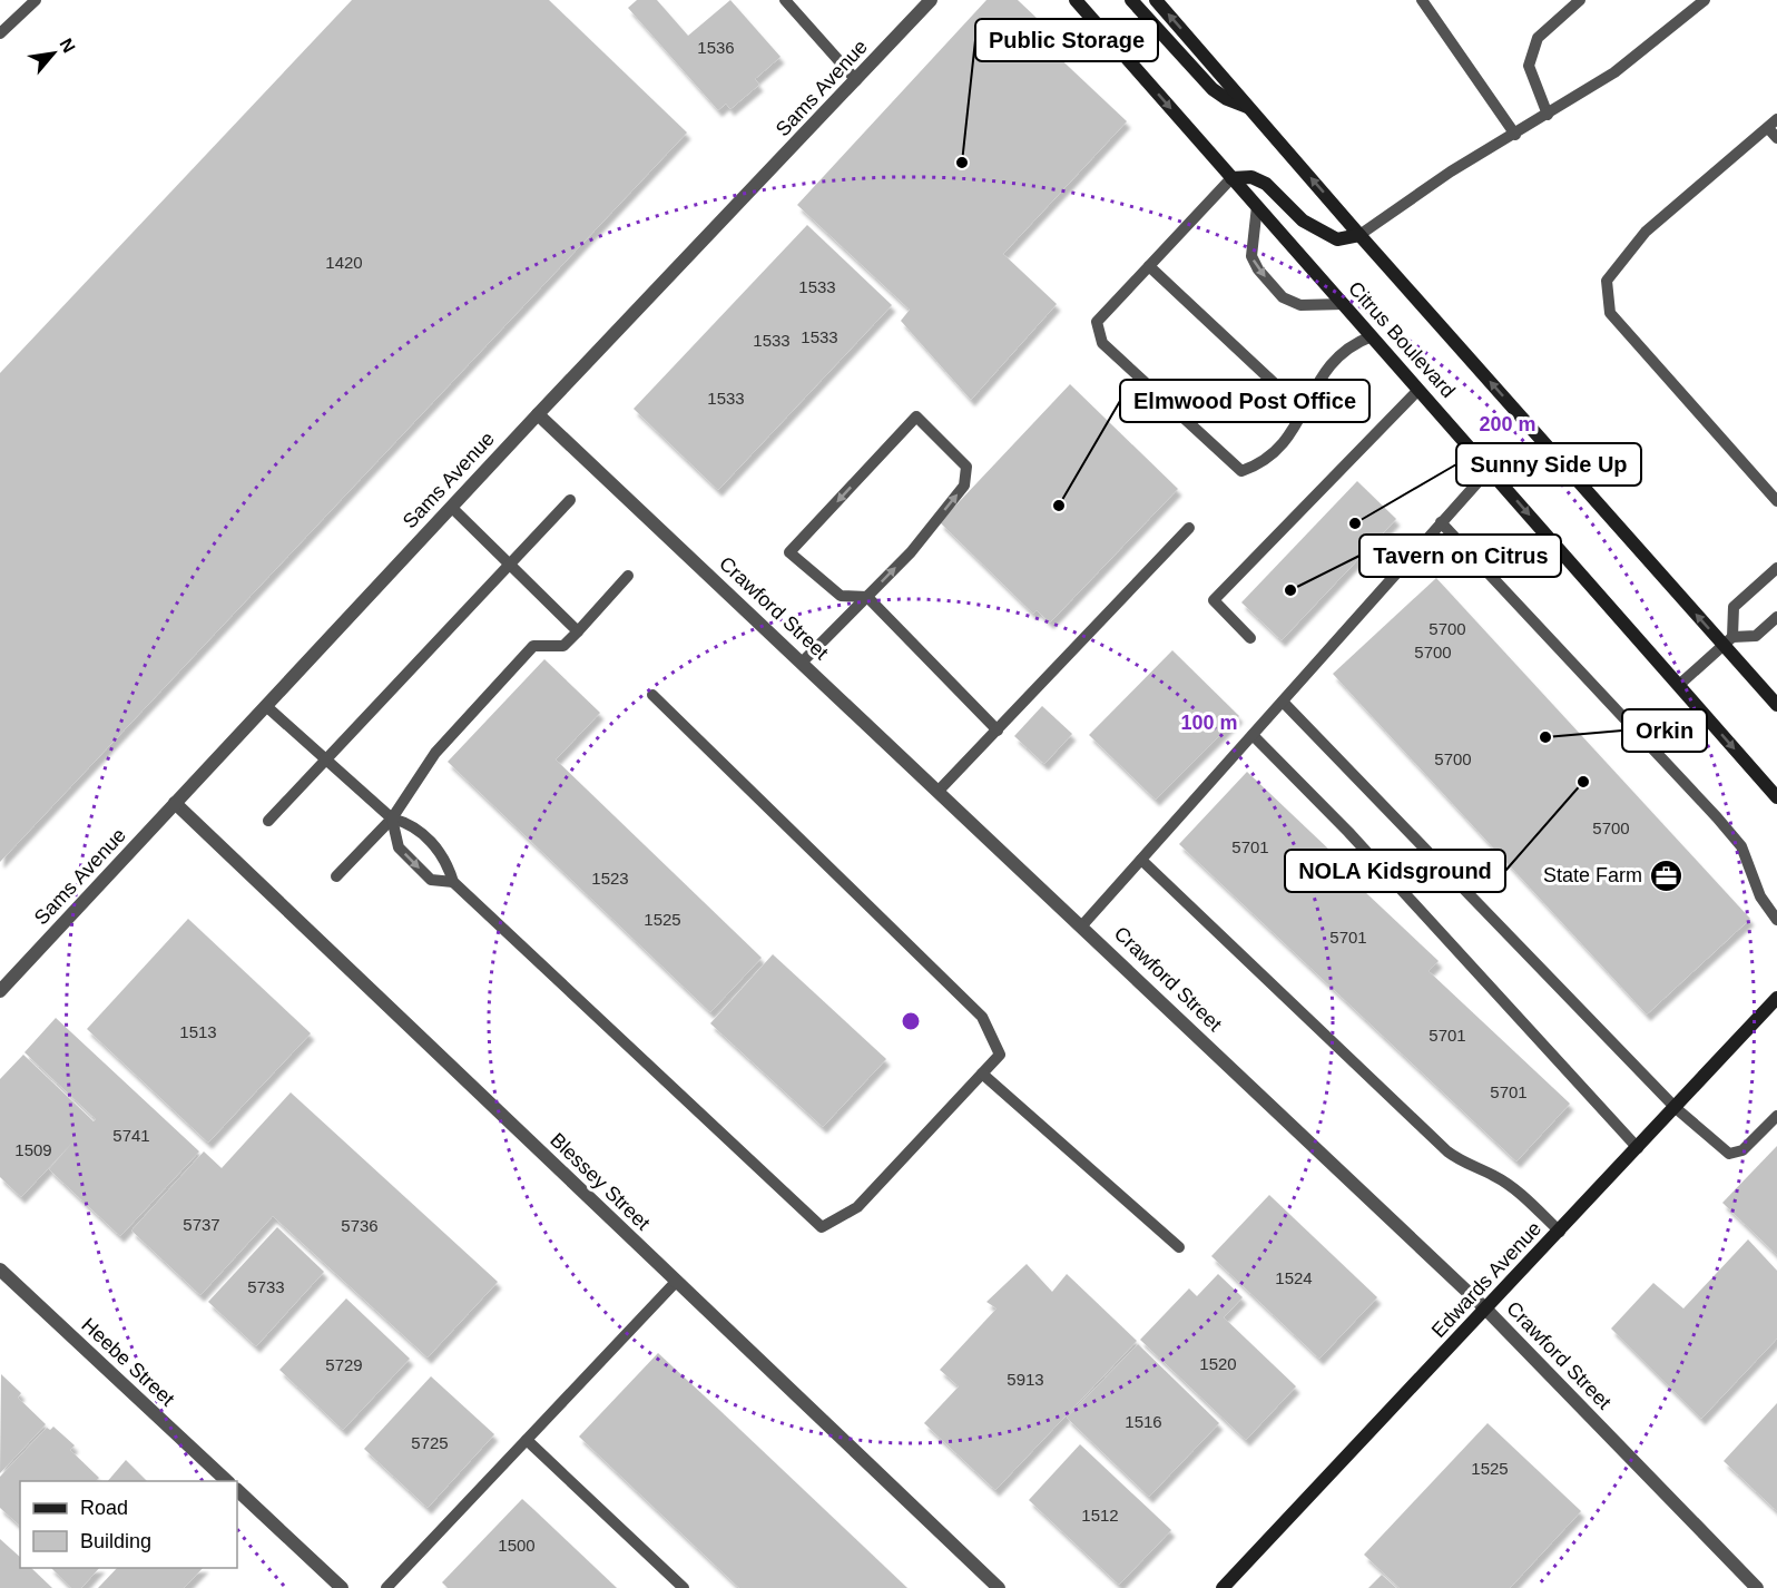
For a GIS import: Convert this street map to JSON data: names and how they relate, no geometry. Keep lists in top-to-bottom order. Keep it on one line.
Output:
{"streets":{"street":["Sams Avenue","Citrus Boulevard","Crawford Street","Blessey Street","Edwards Avenue","Heebe Street"]},"crossings":[["Sams Avenue","Crawford Street"],["Sams Avenue","Blessey Street"],["Crawford Street","Edwards Avenue"]],"places":{"other":["Public Storage","Elmwood Post Office","Sunny Side Up","Tavern on Citrus","Orkin","NOLA Kidsground"],"office":["State Farm"]},"house_numbers":["1536","1420","1533","1533","1533","1533","5700","5700","5700","5700","5701","1523","1525","5701","1513","5701","5701","5741","1509","5737","5736","1524","5733","1520","5729","5913","1516","5725","1525","1512","1500"],"legend":["Road","Building"],"north":"top right","rings":["200 m","100 m"]}
